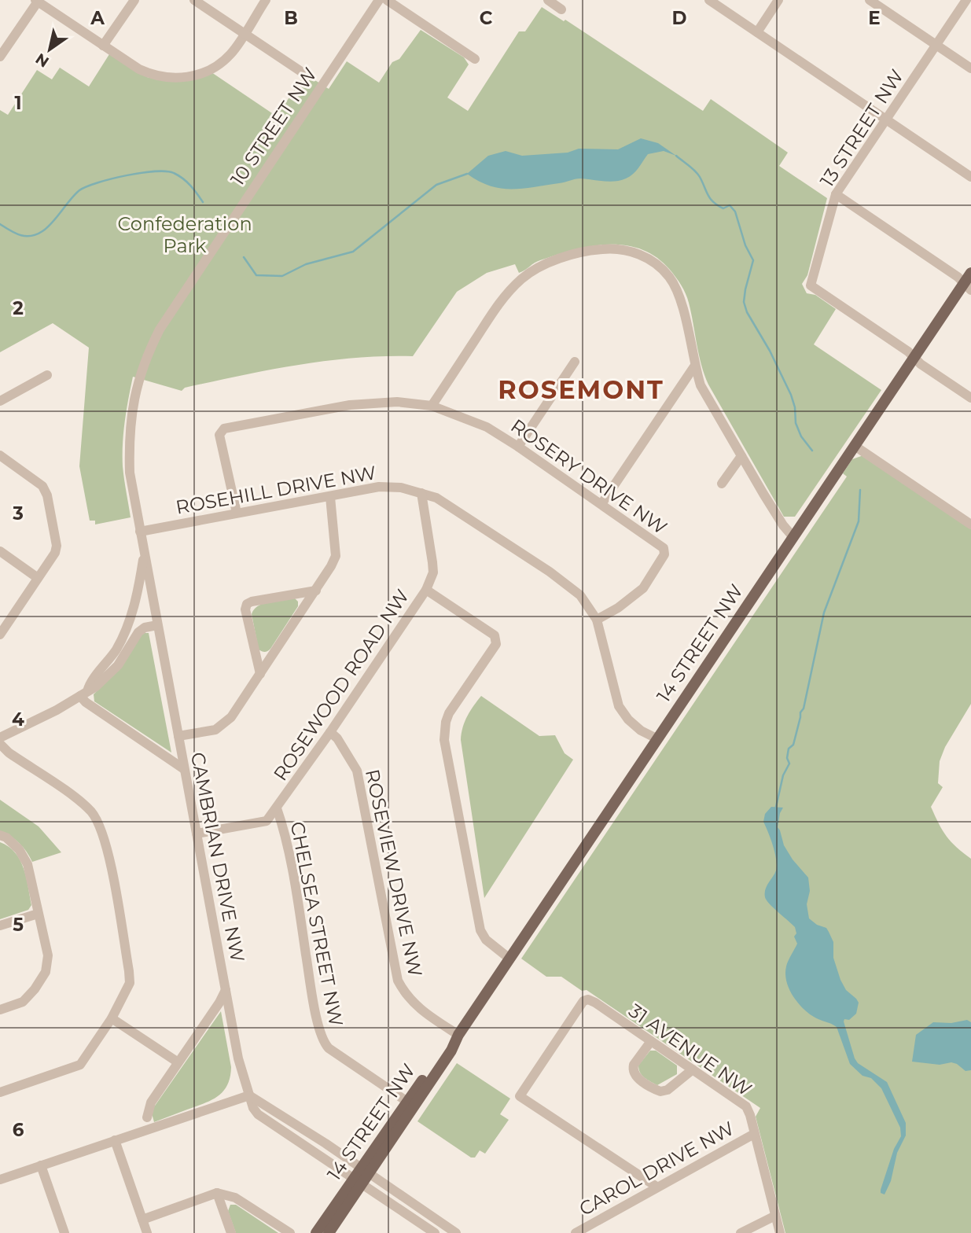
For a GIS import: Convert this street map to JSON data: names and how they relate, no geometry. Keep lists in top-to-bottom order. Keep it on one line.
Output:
{"streets":{"main road":["14 STREET NW"],"street":["10 STREET NW","13 STREET NW","ROSERY DRIVE NW","ROSEHILL DRIVE NW","ROSEWOOD ROAD NW","CAMBRIAN DRIVE NW","ROSEVIEW DRIVE NW","CHELSEA STREET NW","31 AVENUE NW","CAROL DRIVE NW"]},"crossings":[["10 STREET NW","ROSEHILL DRIVE NW"],["10 STREET NW","CAMBRIAN DRIVE NW"],["13 STREET NW","14 STREET NW"],["ROSERY DRIVE NW","ROSEHILL DRIVE NW"],["ROSEHILL DRIVE NW","14 STREET NW"],["ROSEHILL DRIVE NW","ROSEWOOD ROAD NW"],["14 STREET NW","CAMBRIAN DRIVE NW"],["14 STREET NW","ROSEVIEW DRIVE NW"],["14 STREET NW","CHELSEA STREET NW"],["ROSEWOOD ROAD NW","CAMBRIAN DRIVE NW"],["ROSEWOOD ROAD NW","ROSEVIEW DRIVE NW"],["ROSEWOOD ROAD NW","CHELSEA STREET NW"],["31 AVENUE NW","CAROL DRIVE NW"]],"districts":["ROSEMONT"],"parks":["Confederation Park"],"north":"bottom left","grid":{"columns":["A","B","C","D","E"],"rows":["1","2","3","4","5","6"]}}
